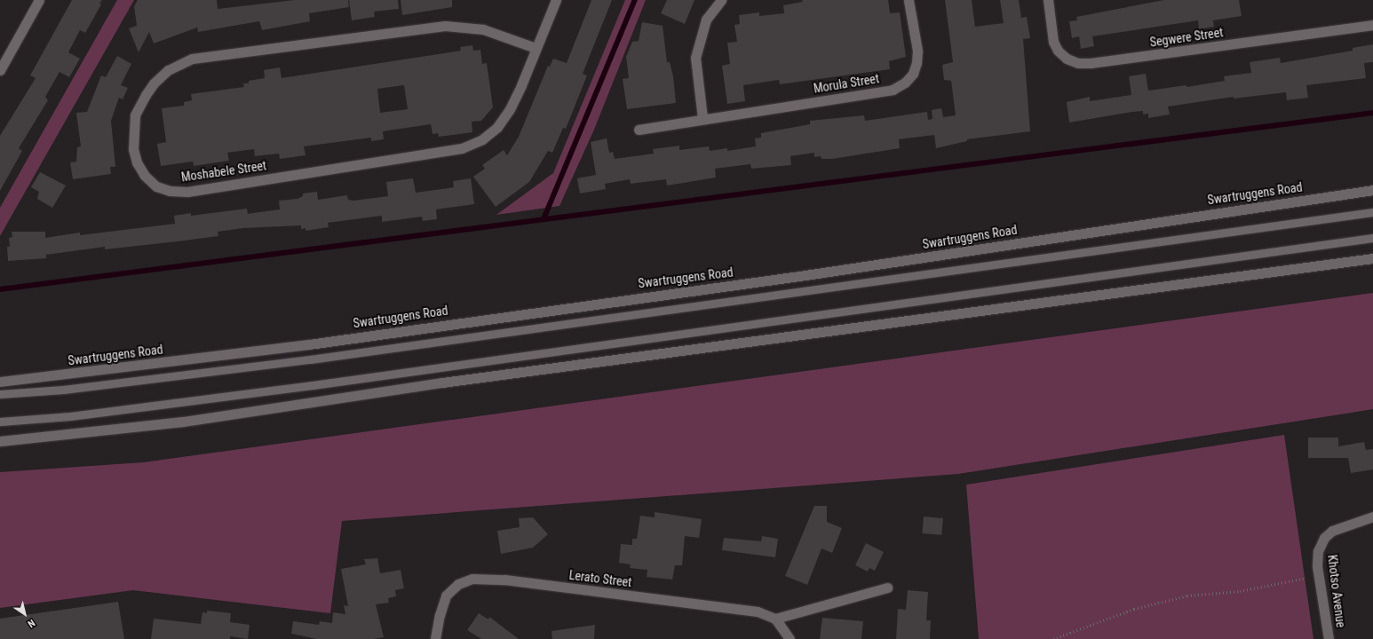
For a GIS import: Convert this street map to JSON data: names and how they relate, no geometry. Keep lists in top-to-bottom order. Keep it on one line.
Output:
{"streets":{"main road":["Segwere Street","Morula Street","Moshabele Street","Swartruggens Road","Lerato Street","Khotso Avenue"]},"north":"bottom right"}
